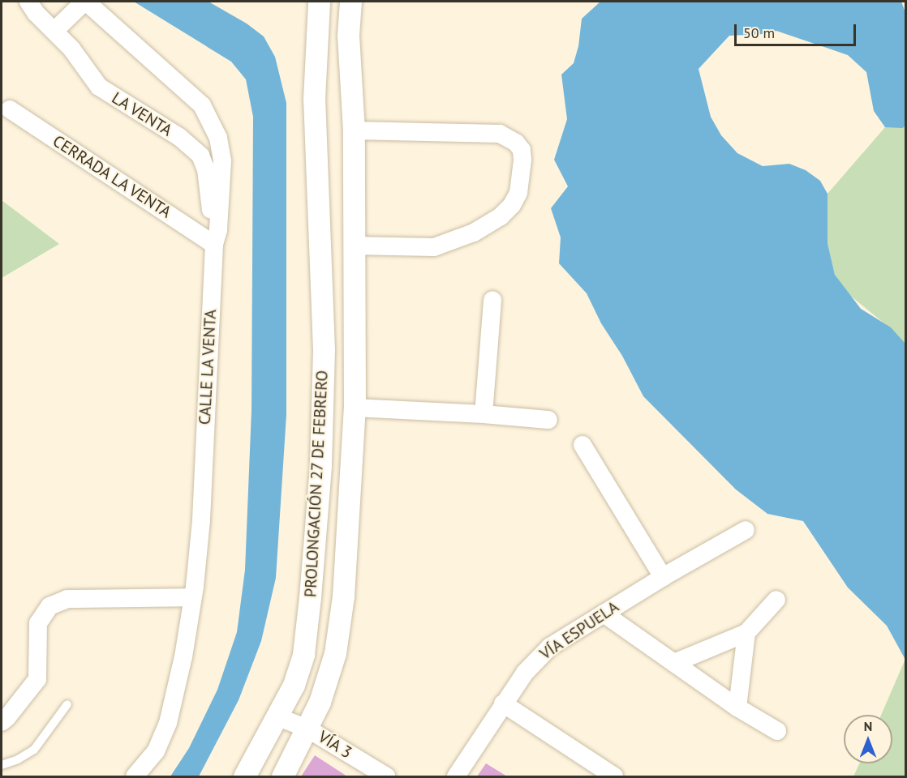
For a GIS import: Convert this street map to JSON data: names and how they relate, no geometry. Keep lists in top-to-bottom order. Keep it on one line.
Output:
{"streets":{"street":["LA VENTA","CERRADA LA VENTA","CALLE LA VENTA","PROLONGACIÓN 27 DE FEBRERO","VÍA ESPUELA","VÍA 3"]},"crossings":[["LA VENTA","CERRADA LA VENTA"],["LA VENTA","CALLE LA VENTA"],["CERRADA LA VENTA","CALLE LA VENTA"],["PROLONGACIÓN 27 DE FEBRERO","VÍA 3"]],"scale_bar":"50 m","north":"top"}
